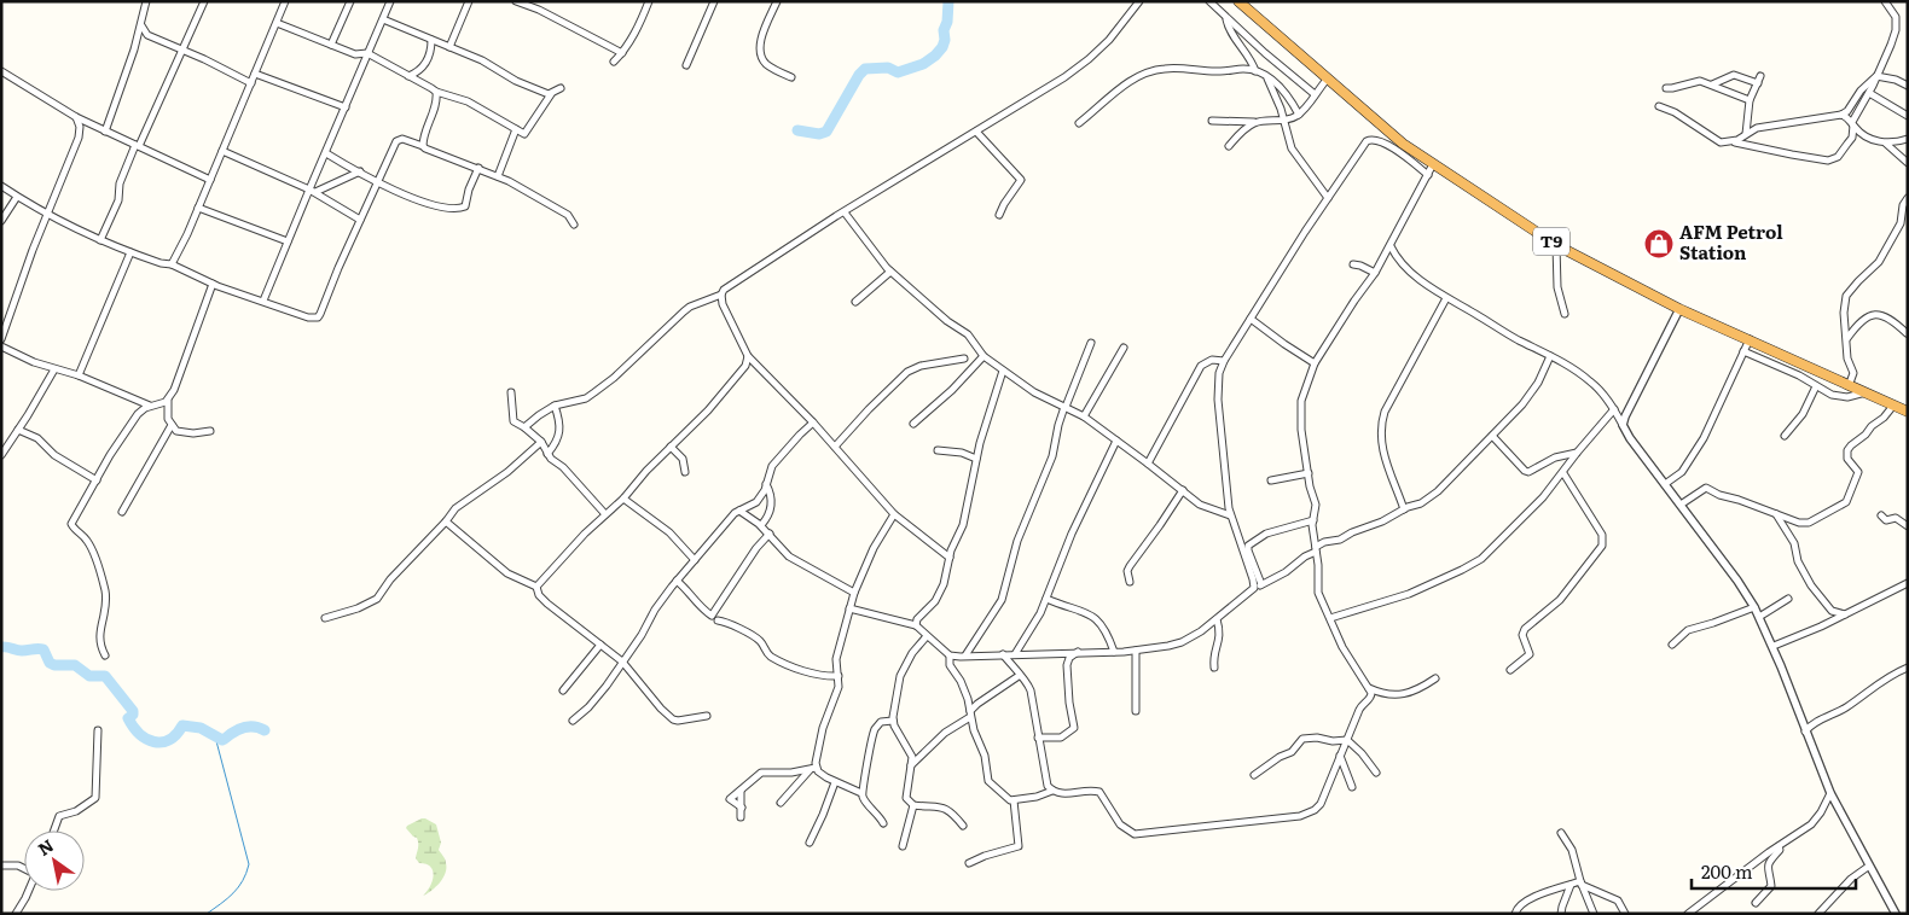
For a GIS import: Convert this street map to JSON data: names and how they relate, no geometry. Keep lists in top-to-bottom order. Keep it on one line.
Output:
{"streets":{"highway":["T9"]},"places":{"shop":["AFM Petrol Station"]},"scale_bar":"200 m","north":"top left"}
